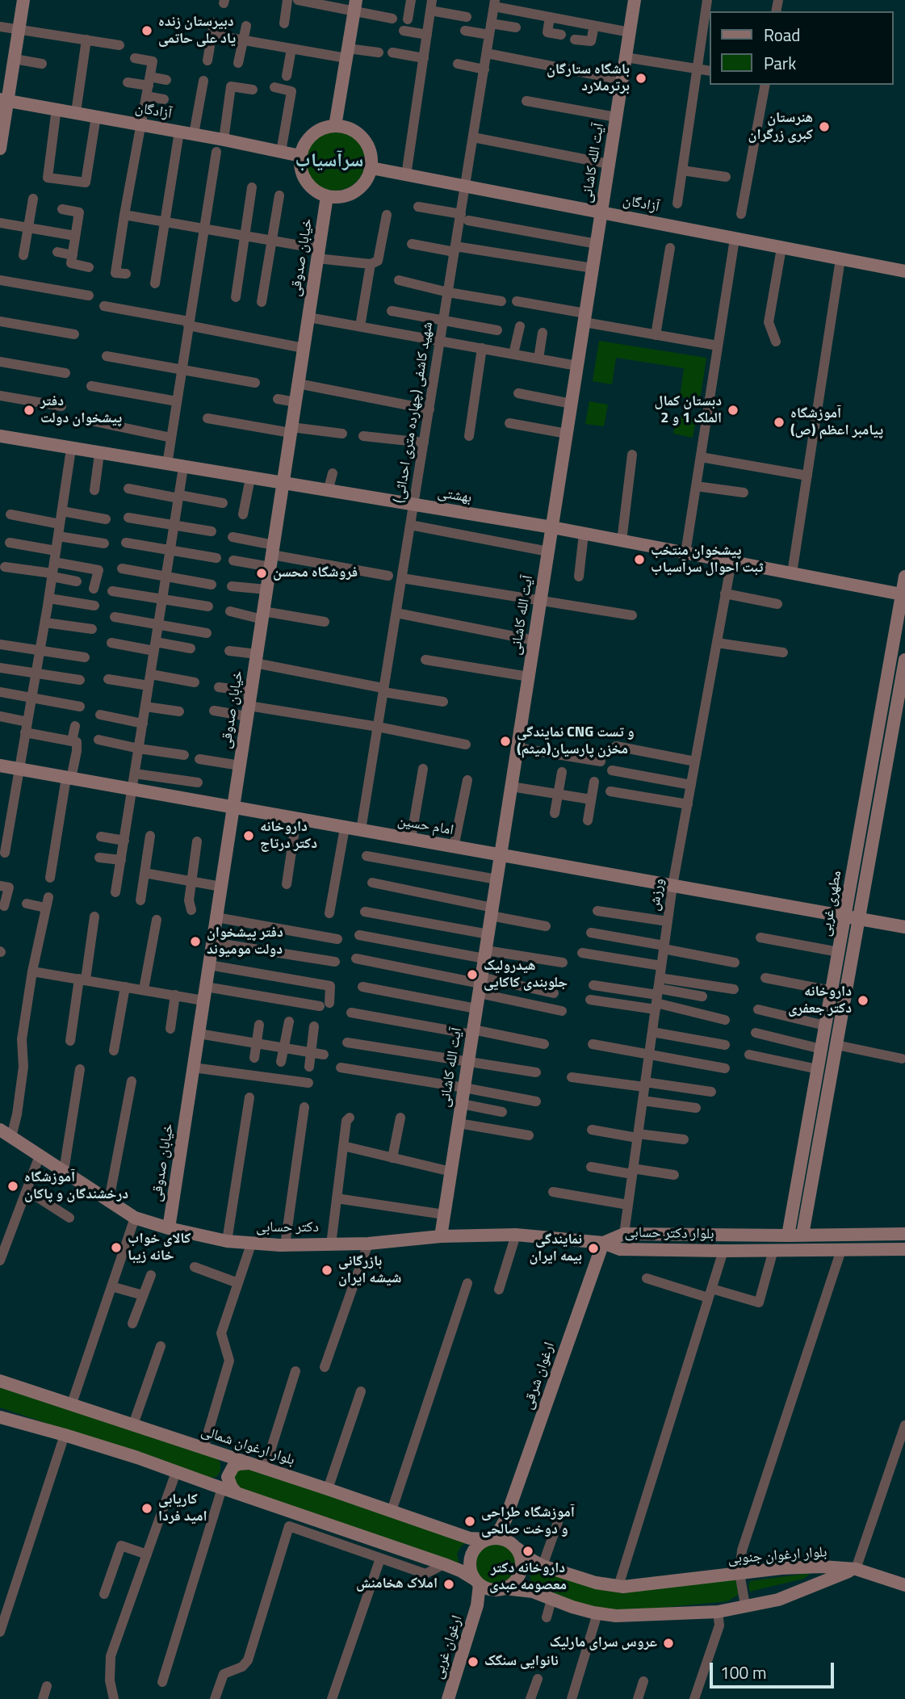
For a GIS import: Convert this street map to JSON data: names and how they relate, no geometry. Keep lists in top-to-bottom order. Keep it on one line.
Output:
{"streets":{"street":["آزادگان","آیت الله کاشانی","خیابان صدوقی","شهید کاشفی (چهارده متری احداثی)","بهشتی","امام حسین","ورزش","مطهری غربی","دکتر حسابی","بلوار دکتر حسابی","ارغوان شرقی","بلوار ارغوان شمالی","بلوار ارغوان جنوبی","ارغوان غربی"]},"crossings":[["آزادگان","آیت الله کاشانی"],["آزادگان","خیابان صدوقی"],["آزادگان","شهید کاشفی (چهارده متری احداثی)"],["آیت الله کاشانی","بهشتی"],["آیت الله کاشانی","امام حسین"],["آیت الله کاشانی","دکتر حسابی"],["خیابان صدوقی","بهشتی"],["خیابان صدوقی","امام حسین"],["خیابان صدوقی","دکتر حسابی"],["شهید کاشفی (چهارده متری احداثی)","بهشتی"],["شهید کاشفی (چهارده متری احداثی)","امام حسین"],["بهشتی","ورزش"],["بهشتی","مطهری غربی"],["امام حسین","ورزش"],["امام حسین","مطهری غربی"],["ورزش","بلوار دکتر حسابی"],["مطهری غربی","بلوار دکتر حسابی"],["دکتر حسابی","بلوار دکتر حسابی"],["دکتر حسابی","ارغوان شرقی"],["بلوار دکتر حسابی","ارغوان شرقی"],["بلوار ارغوان شمالی","بلوار ارغوان جنوبی"],["بلوار ارغوان شمالی","ارغوان غربی"],["بلوار ارغوان جنوبی","ارغوان غربی"]],"districts":["سرآسیاب"],"places":["دبیرستان زنده یاد علی حاتمی","باشگاه ستارگان برترملارد","هنرستان کبری زرگران","دفتر پیشخوان دولت","دبستان کمال الملک 1 و 2","آموزشگاه پیامبر اعظم (ص)","پیشخوان منتخب ثبت احوال سرآسیاب","فروشگاه محسن","نمایندگی CNG و تست مخزن پارسیان(میثم)","داروخانه دکتر درتاج","دفتر پیشخوان دولت مومیوند","هیدرولیک جلوبندی کاکایی","داروخانه دکتر جعفری","آموزشگاه درخشندگان و پاکان","کالای خواب خانه زیبا","نمایندگی بیمه ایران","بازرگانی شیشه ایران","کاریابی امید فردا","آموزشگاه طراحی و دوخت صالحی","داروخانه دکتر معصومه عبدی","املاک هخامنش","عروس سرای مارلیک","نانوایی سنگک"],"legend":["Road","Park"],"scale_bar":"100 m"}
